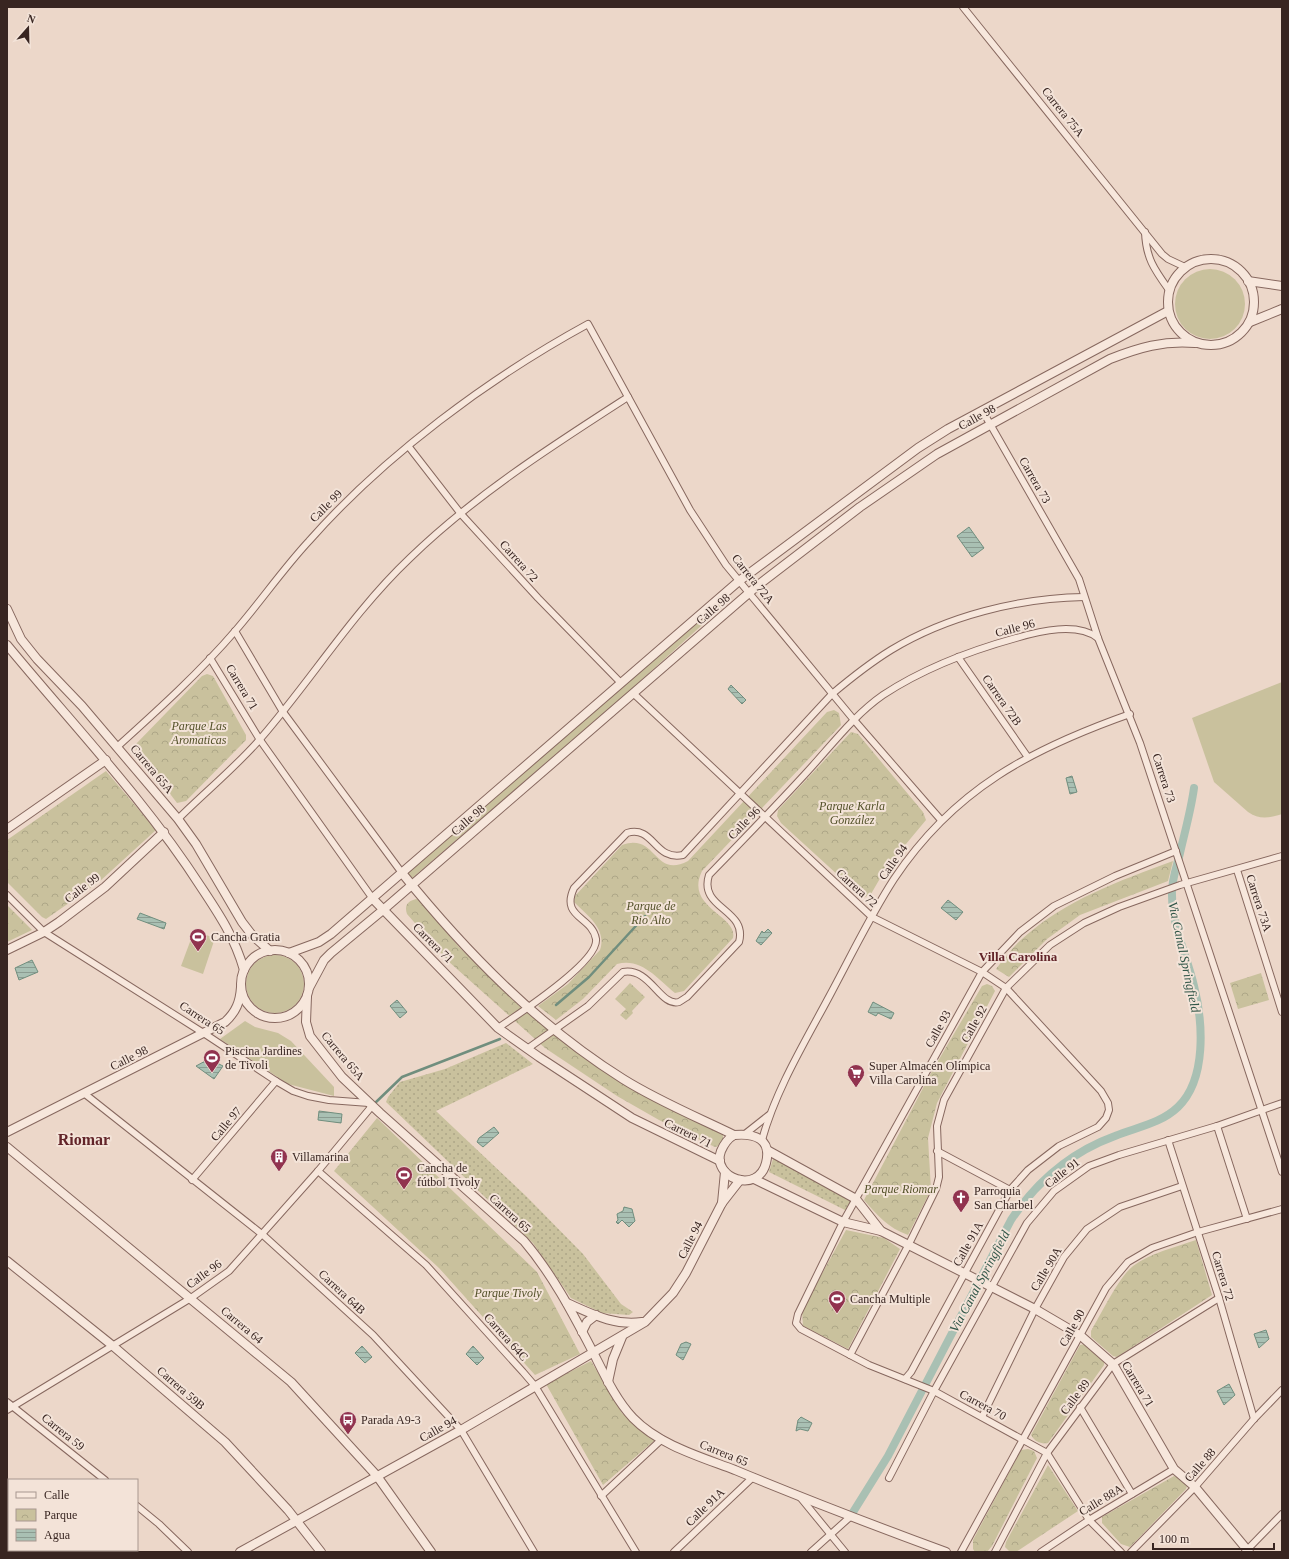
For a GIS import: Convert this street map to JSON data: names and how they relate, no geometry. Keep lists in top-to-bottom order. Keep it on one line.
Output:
{"streets":{"street":["Carrera 75A","Calle 98","Carrera 73","Calle 99","Carrera 72","Carrera 72A","Calle 96","Carrera 71","Carrera 72B","Carrera 65A","Calle 94","Carrera 73A","Carrera 65","Calle 92","Calle 93","Calle 97","Calle 91","Calle 91A","Calle 90A","Carrera 64B","Carrera 64","Calle 90","Carrera 64C","Carrera 59B","Calle 89","Carrera 70","Carrera 59","Calle 88","Calle 88A"]},"crossings":[["Carrera 75A","Calle 98"],["Calle 98","Carrera 73"],["Calle 98","Carrera 72"],["Calle 98","Carrera 72A"],["Calle 98","Carrera 71"],["Calle 98","Carrera 65A"],["Calle 98","Carrera 65"],["Calle 98","Carrera 64B"],["Carrera 73","Calle 96"],["Carrera 73","Calle 94"],["Carrera 73","Calle 92"],["Carrera 73","Calle 93"],["Carrera 73","Calle 91"],["Calle 99","Carrera 72"],["Calle 99","Carrera 72A"],["Calle 99","Carrera 71"],["Calle 99","Carrera 65A"],["Calle 99","Carrera 65"],["Carrera 72","Calle 96"],["Carrera 72","Calle 94"],["Carrera 72","Calle 92"],["Carrera 72","Calle 93"],["Carrera 72","Calle 91"],["Carrera 72","Calle 91A"],["Carrera 72","Calle 90A"],["Carrera 72","Calle 90"],["Carrera 72","Calle 89"],["Carrera 72","Calle 88"],["Carrera 72A","Calle 96"],["Carrera 72A","Calle 94"],["Calle 96","Carrera 71"],["Calle 96","Carrera 72B"],["Calle 96","Carrera 65A"],["Calle 96","Carrera 65"],["Calle 96","Carrera 64B"],["Calle 96","Carrera 64"],["Calle 96","Carrera 64C"],["Calle 96","Carrera 59B"],["Calle 96","Carrera 59"],["Carrera 71","Calle 94"],["Carrera 71","Calle 92"],["Carrera 71","Calle 93"],["Carrera 71","Calle 91"],["Carrera 71","Calle 91A"],["Carrera 71","Calle 90A"],["Carrera 71","Calle 90"],["Carrera 71","Calle 89"],["Carrera 71","Calle 88"],["Carrera 71","Calle 88A"],["Carrera 72B","Calle 94"],["Carrera 65A","Carrera 65"],["Calle 94","Carrera 65"],["Calle 94","Carrera 64B"],["Calle 94","Carrera 64"],["Calle 94","Carrera 64C"],["Calle 94","Carrera 59B"],["Carrera 73A","Calle 92"],["Carrera 65","Calle 97"],["Carrera 65","Calle 91A"],["Calle 92","Carrera 70"],["Calle 93","Carrera 70"],["Calle 97","Carrera 64B"],["Calle 91","Carrera 70"],["Calle 91A","Carrera 70"],["Calle 90A","Carrera 70"],["Calle 90","Carrera 70"],["Calle 89","Carrera 70"],["Carrera 70","Calle 88A"]],"districts":["Villa Carolina","Riomar"],"water":["Via Canal Springfield"],"parks":["Parque Las Aromaticas","Parque Karla González","Parque de Rio Alto","Parque Riomar","Parque Tivoly"],"places":{"sports":["Cancha Gratia","Piscina Jardines de Tivoli","Cancha de fútbol Tivoly","Cancha Multiple"],"supermarket":["Super Almacén Olímpica Villa Carolina"],"building":["Villamarina"],"church":["Parroquia San Charbel"],"bus stop":["Parada A9-3"]},"legend":["Calle","Parque","Agua"],"scale_bar":"100 m","north":"top"}
